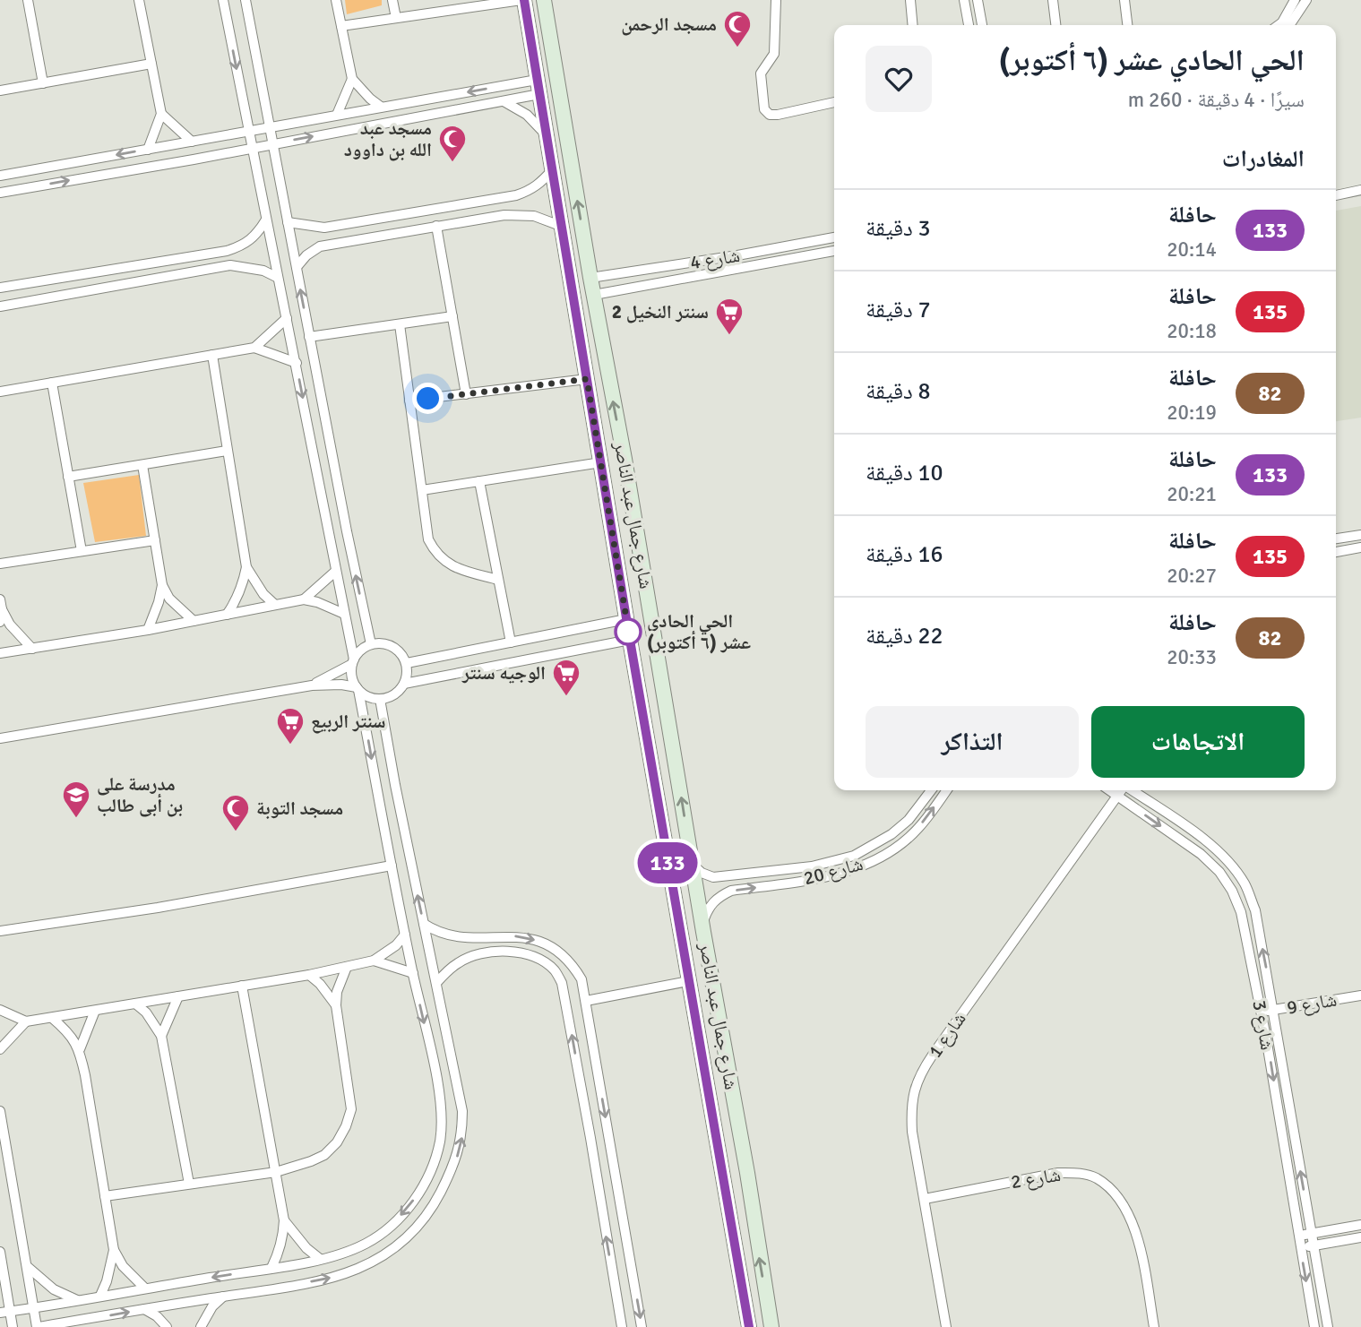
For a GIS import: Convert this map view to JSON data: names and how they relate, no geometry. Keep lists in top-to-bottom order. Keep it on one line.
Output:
{"streets":{"main road":["شارع جمال عبد الناصر"],"street":["شارع 4","شارع 20","شارع 9","شارع 3","شارع 1","شارع 2"]},"crossings":[["شارع 4","شارع جمال عبد الناصر"],["شارع جمال عبد الناصر","شارع 20"],["شارع 9","شارع 3"],["شارع 3","شارع 1"],["شارع 1","شارع 2"]],"places":{"mosque":["مسجد الرحمن","مسجد عبد الله بن داوود","مسجد التوبة"],"supermarket":["سنتر النخيل 2","الوجيه سنتر","سنتر الربيع"],"other":["الحي الحادي عشر (٦ أكتوبر)"],"school or university":["مدرسة على بن أبى طالب"]},"lines":["bus line 133"],"page":{"on_map":"133","heading":[["الحي الحادي عشر (٦ أكتوبر)","سيرًا · 4 دقيقة · 260 m"],"المغادرات"],"list":[{"mark":"133","name":"حافلة","note":"20:14","value":"3 دقيقة"},{"mark":"135","name":"حافلة","note":"20:18","value":"7 دقيقة"},{"mark":"82","name":"حافلة","note":"20:19","value":"8 دقيقة"},{"mark":"133","name":"حافلة","note":"20:21","value":"10 دقيقة"},{"mark":"135","name":"حافلة","note":"20:27","value":"16 دقيقة"},{"mark":"82","name":"حافلة","note":"20:33","value":"22 دقيقة"}],"buttons":["الاتجاهات","التذاكر"]}}
